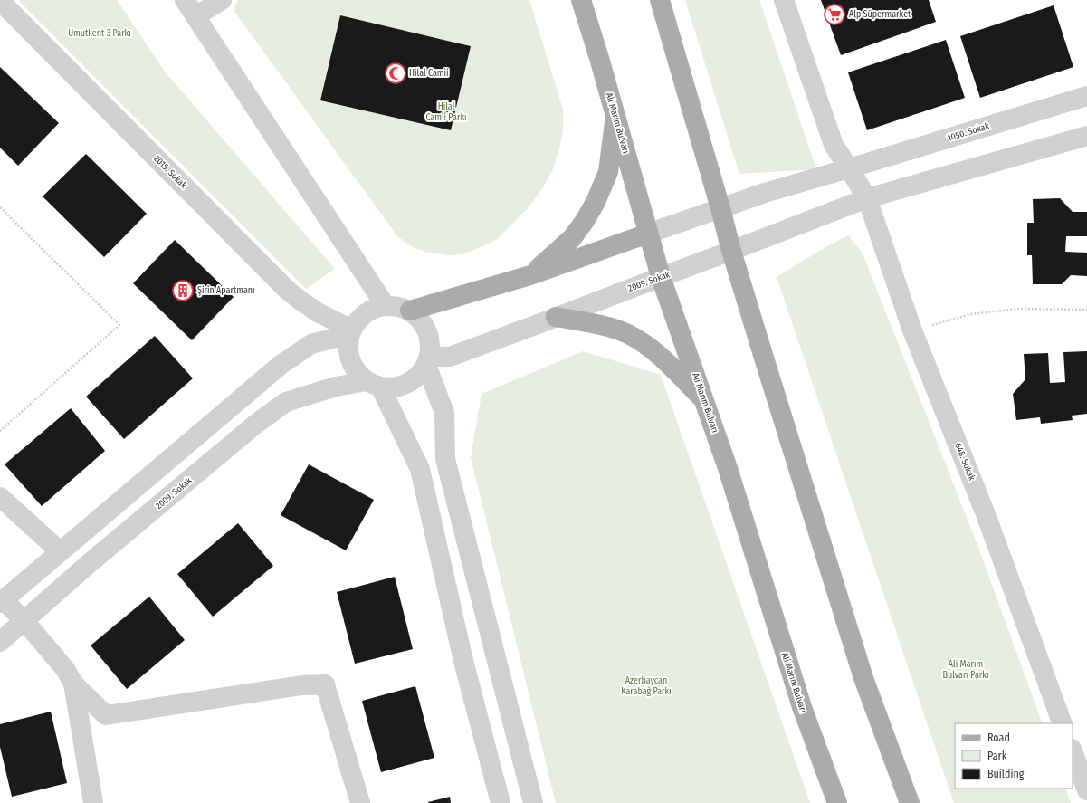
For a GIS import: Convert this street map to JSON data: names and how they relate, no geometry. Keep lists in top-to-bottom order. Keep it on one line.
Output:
{"streets":{"main road":["Ali Marım Bulvarı"],"street":["1050. Sokak","2015. Sokak","2009. Sokak","648. Sokak"]},"crossings":[["Ali Marım Bulvarı","2009. Sokak"],["1050. Sokak","648. Sokak"],["2015. Sokak","2009. Sokak"],["2009. Sokak","648. Sokak"]],"parks":["Umutkent 3 Parkı","Hilal Camii Parkı","Ali Marım Bulvarı Parkı","Azerbaycan Karabağ Parkı"],"places":{"supermarket":["Alp Süpermarket"],"mosque":["Hilal Camii"],"building":["Şirin Apartmanı"]},"legend":["Road","Park","Building"]}
